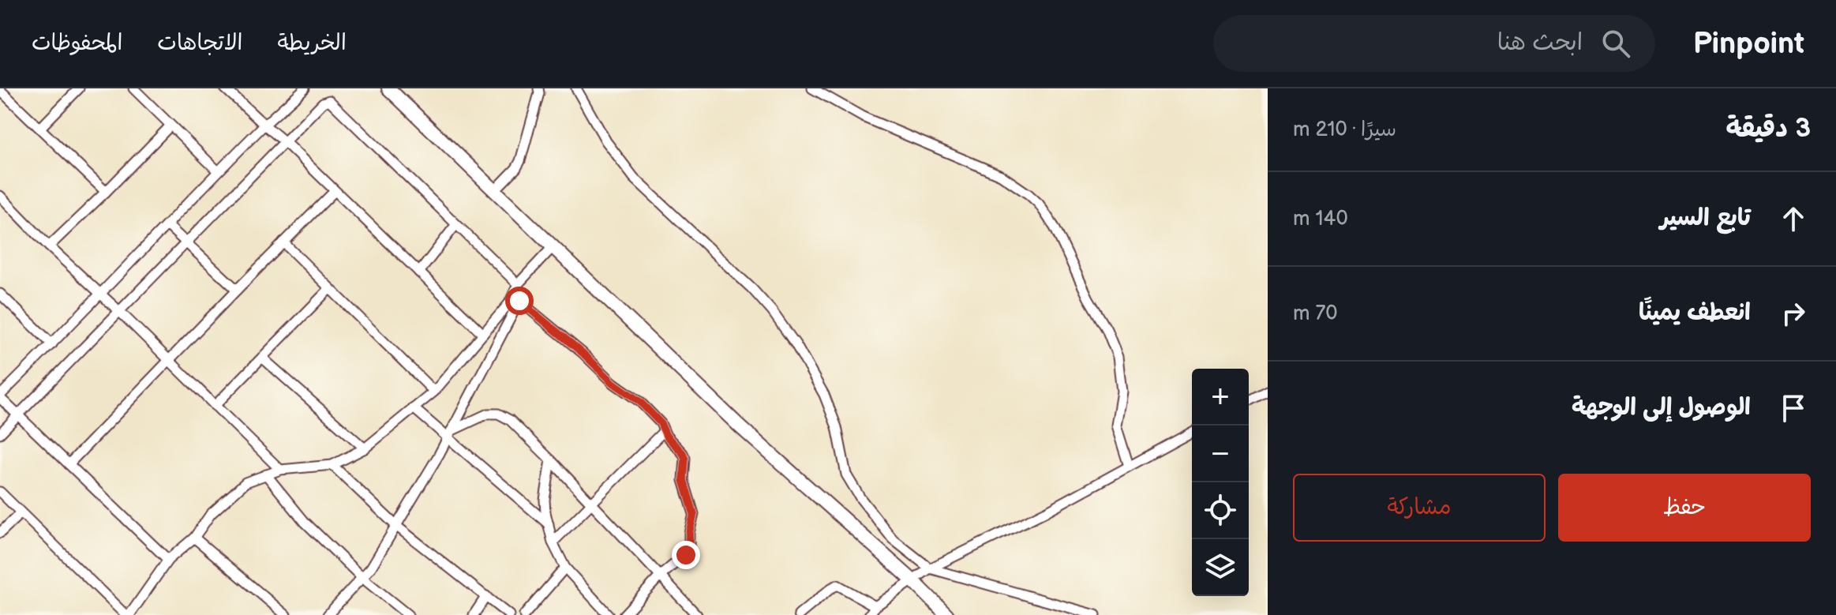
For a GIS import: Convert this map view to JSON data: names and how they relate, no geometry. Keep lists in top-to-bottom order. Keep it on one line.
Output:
{"page":{"header":"Pinpoint","search":"ابحث هنا","nav":["الخريطة","الاتجاهات","المحفوظات"],"heading":["3 دقيقة","سيرًا · 210 m"],"list":[["تابع السير","140 m"],["انعطف يمينًا","70 m"],"الوصول إلى الوجهة"],"map_buttons":["+","−"],"buttons":["حفظ","مشاركة"]}}
